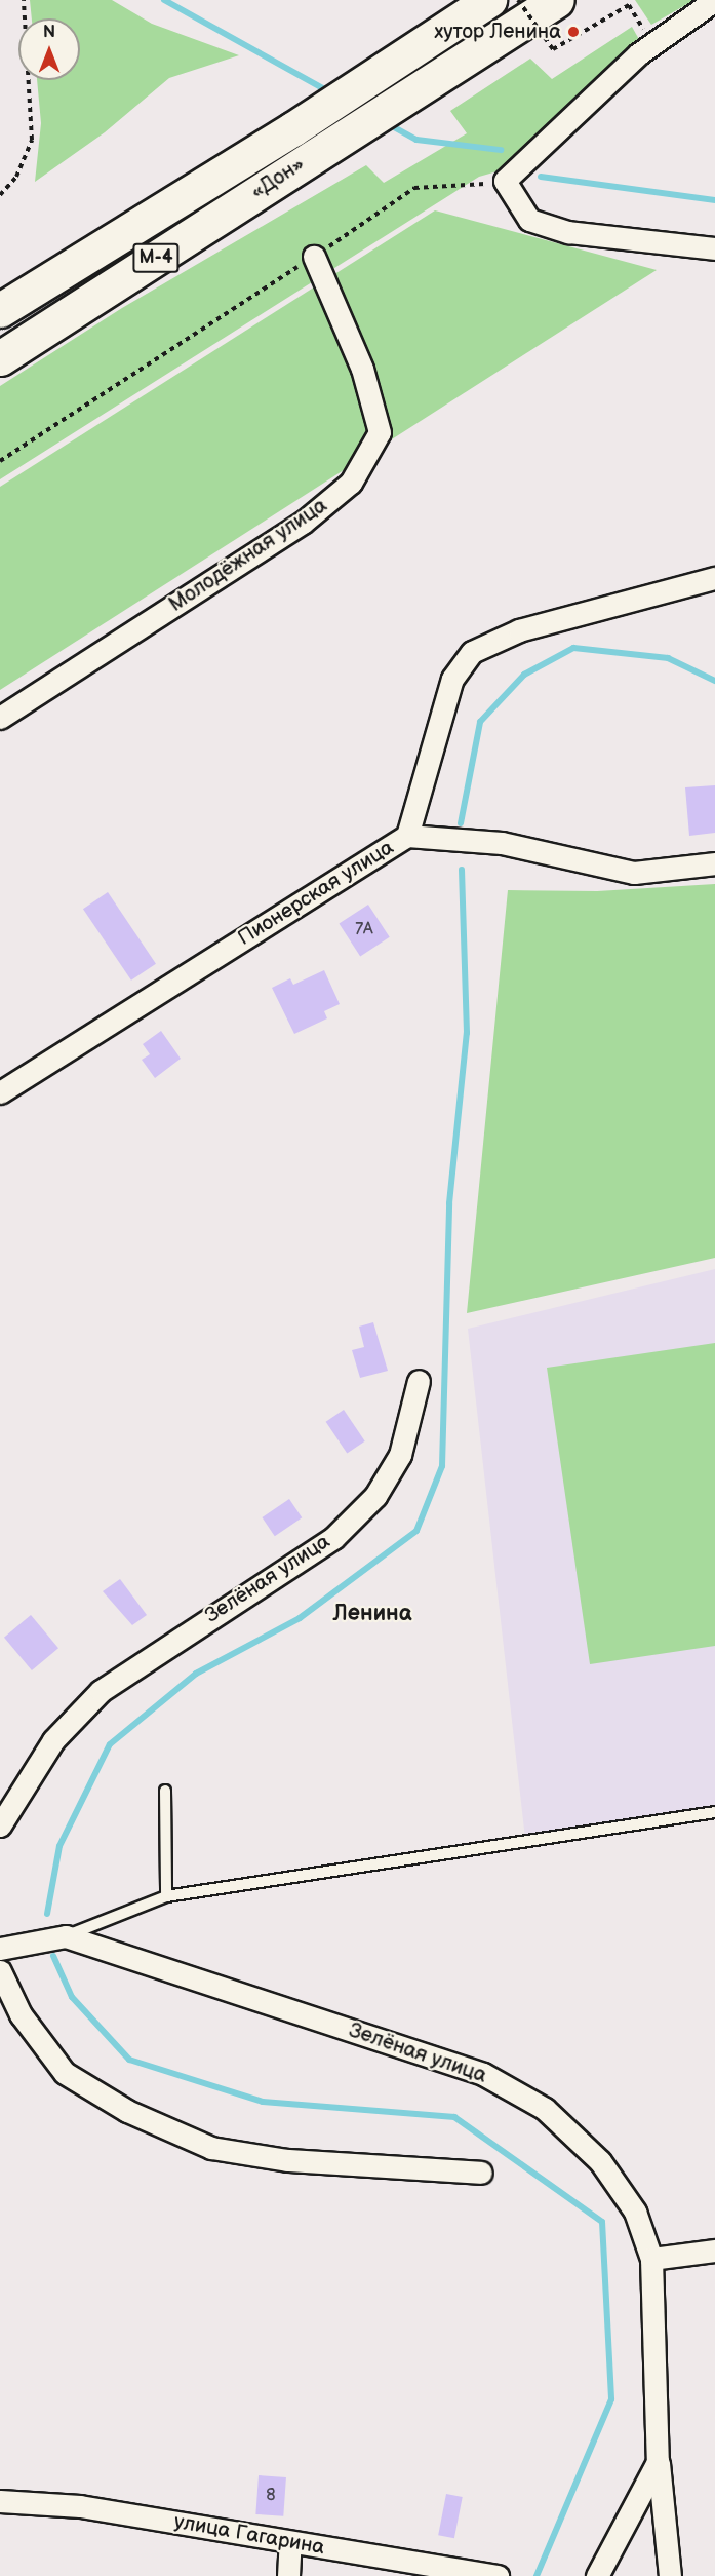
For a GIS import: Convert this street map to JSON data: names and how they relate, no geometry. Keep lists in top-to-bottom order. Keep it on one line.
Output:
{"streets":{"highway":["«Дон»","М-4"],"street":["Молодёжная улица","Пионерская улица","Зелёная улица","улица Гагарина"]},"districts":["Ленина"],"places":["хутор Ленина"],"house_numbers":["7А","8"],"north":"top"}
